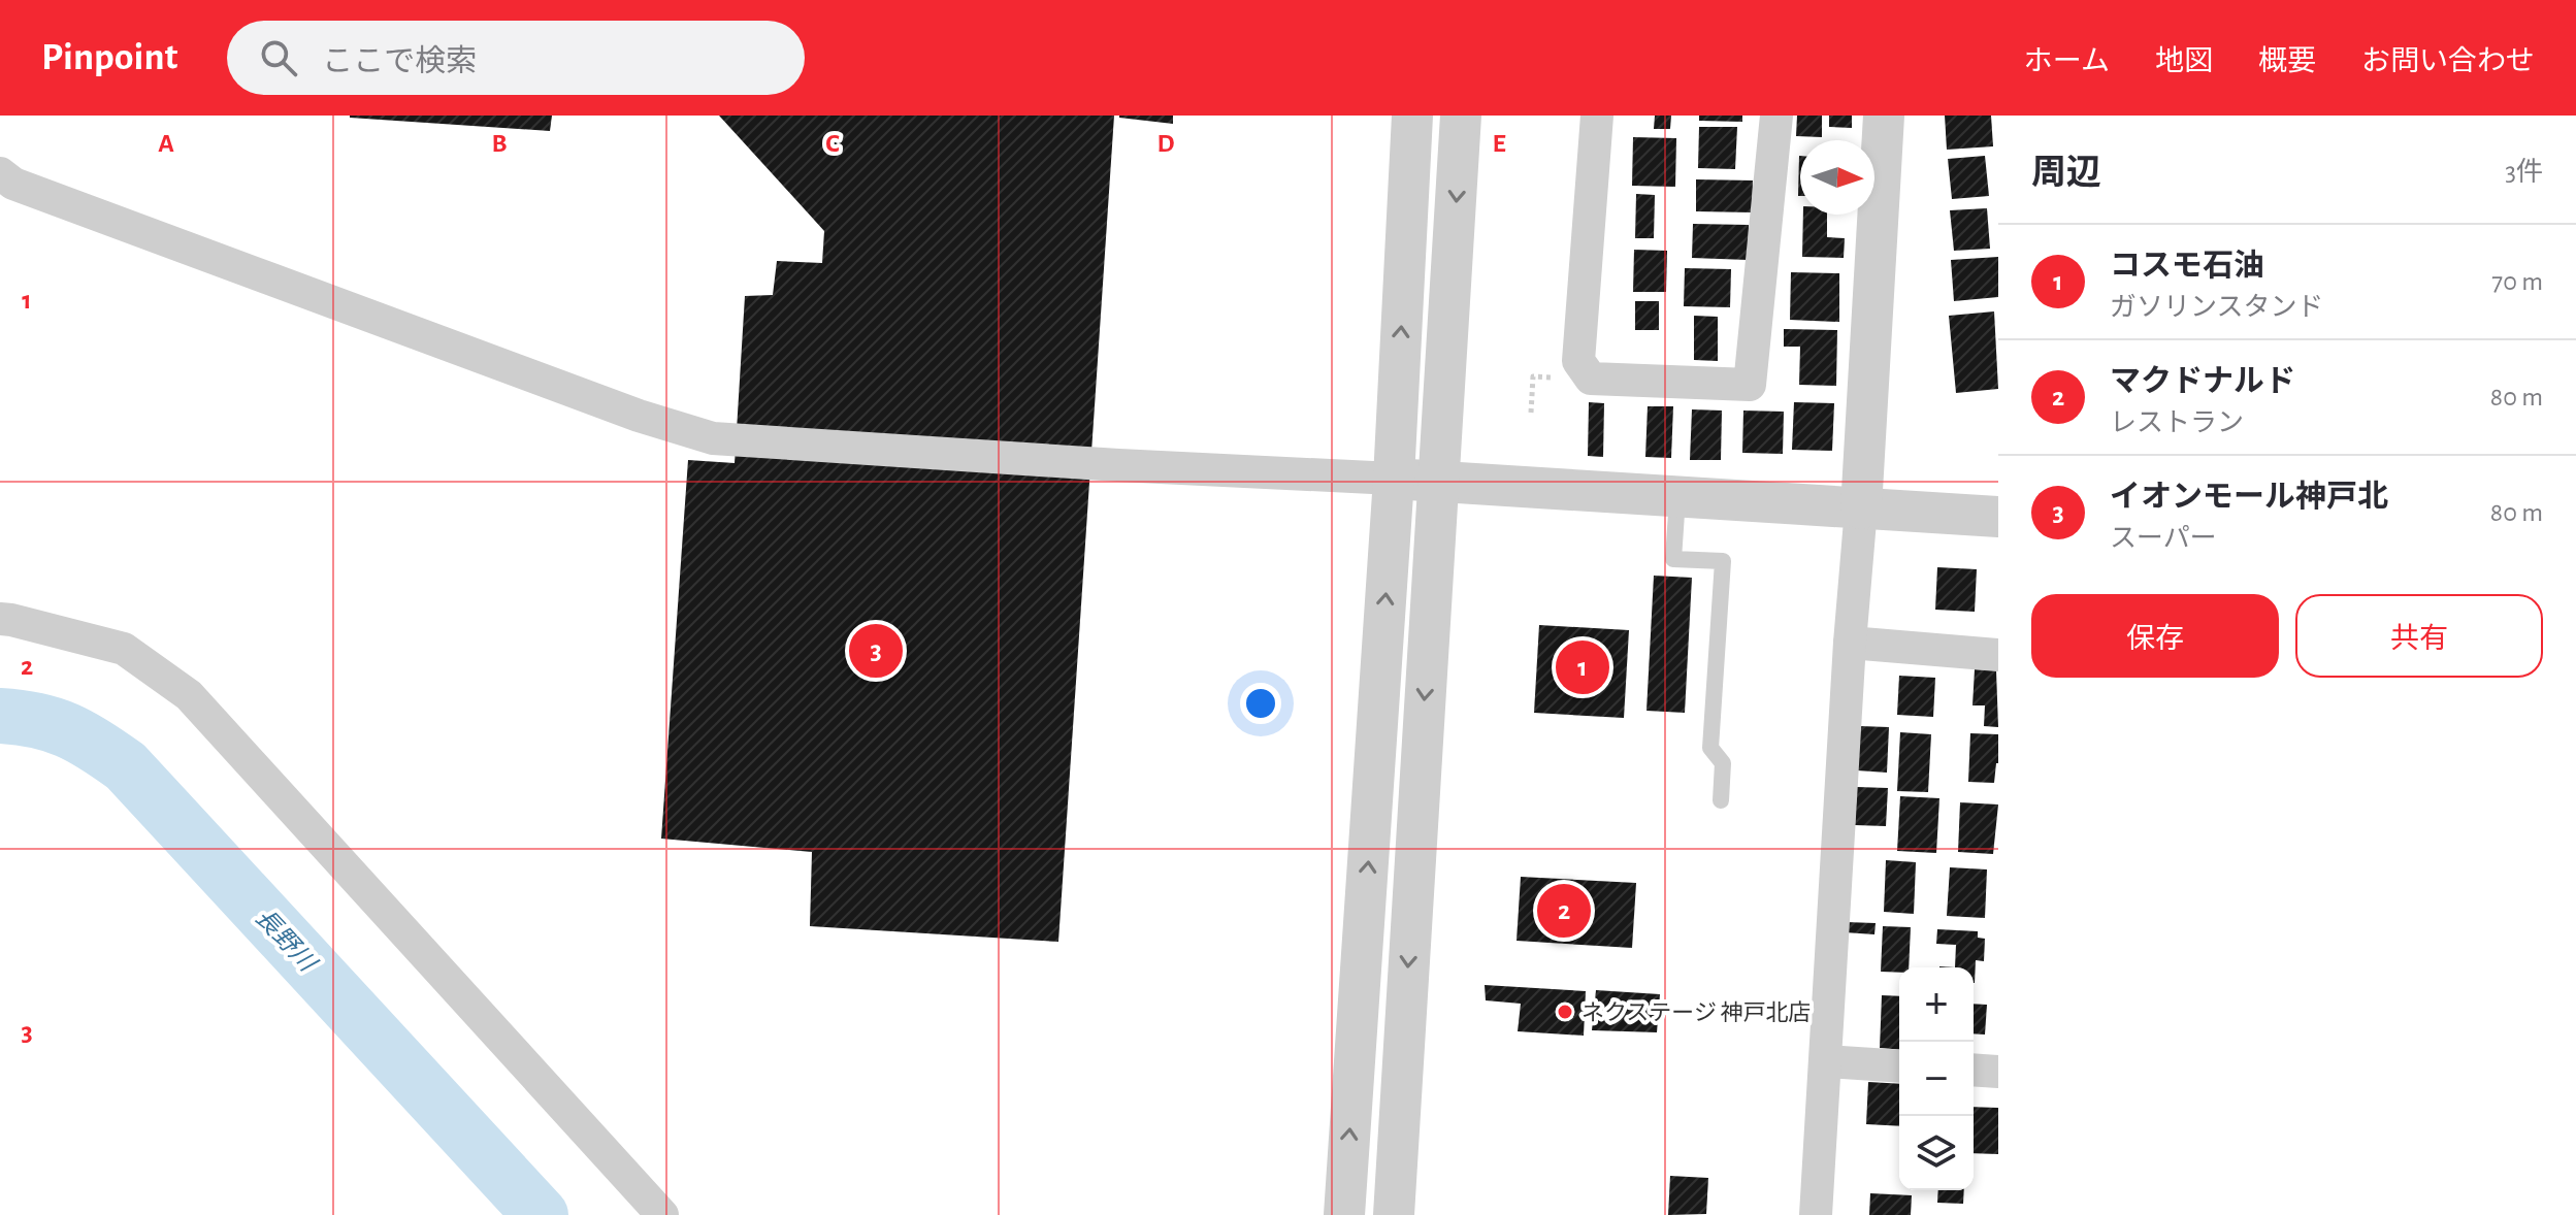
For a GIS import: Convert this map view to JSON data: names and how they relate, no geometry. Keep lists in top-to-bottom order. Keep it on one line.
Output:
{"water":["長野川"],"places":["ネクステージ 神戸北店"],"north":"right","page":{"header":"Pinpoint","search":"ここで検索","nav":["ホーム","地図","概要","お問い合わせ"],"heading":["周辺","3件"],"list":[{"mark":"1","name":"コスモ石油","note":"ガソリンスタンド","value":"70 m"},{"mark":"2","name":"マクドナルド","note":"レストラン","value":"80 m"},{"mark":"3","name":"イオンモール神戸北","note":"スーパー","value":"80 m"}],"buttons":["保存","共有"],"pins":["3","1","2"],"map_buttons":["+","−"]},"grid":{"columns":["A","B","C","D","E"],"rows":["1","2","3"]}}
